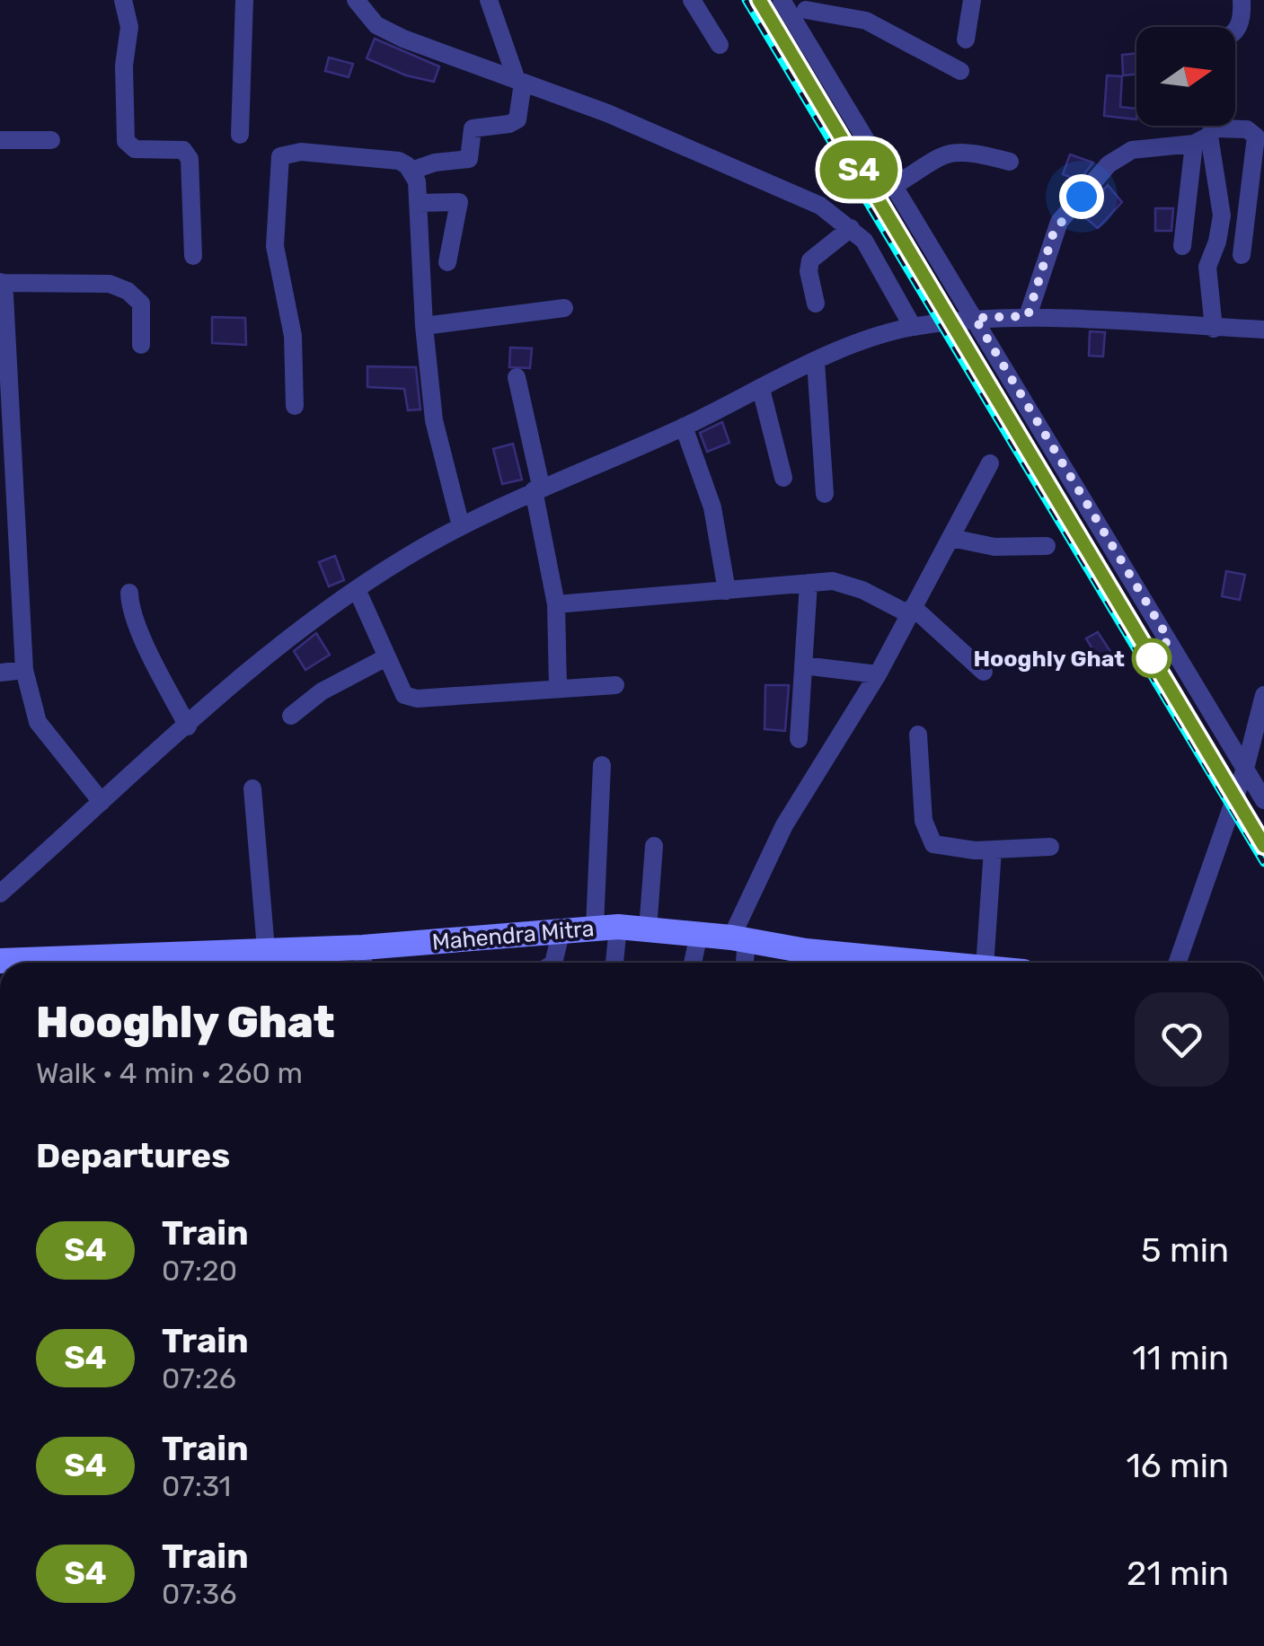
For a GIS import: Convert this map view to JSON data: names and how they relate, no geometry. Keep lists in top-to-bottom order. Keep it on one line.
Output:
{"streets":{"main road":["Mahendra Mitra"]},"places":["Hooghly Ghat"],"north":"right","page":{"on_map":"S4","heading":[["Hooghly Ghat","Walk · 4 min · 260 m"],"Departures"],"list":[{"mark":"S4","name":"Train","note":"07:20","value":"5 min"},{"mark":"S4","name":"Train","note":"07:26","value":"11 min"},{"mark":"S4","name":"Train","note":"07:31","value":"16 min"},{"mark":"S4","name":"Train","note":"07:36","value":"21 min"}]}}
